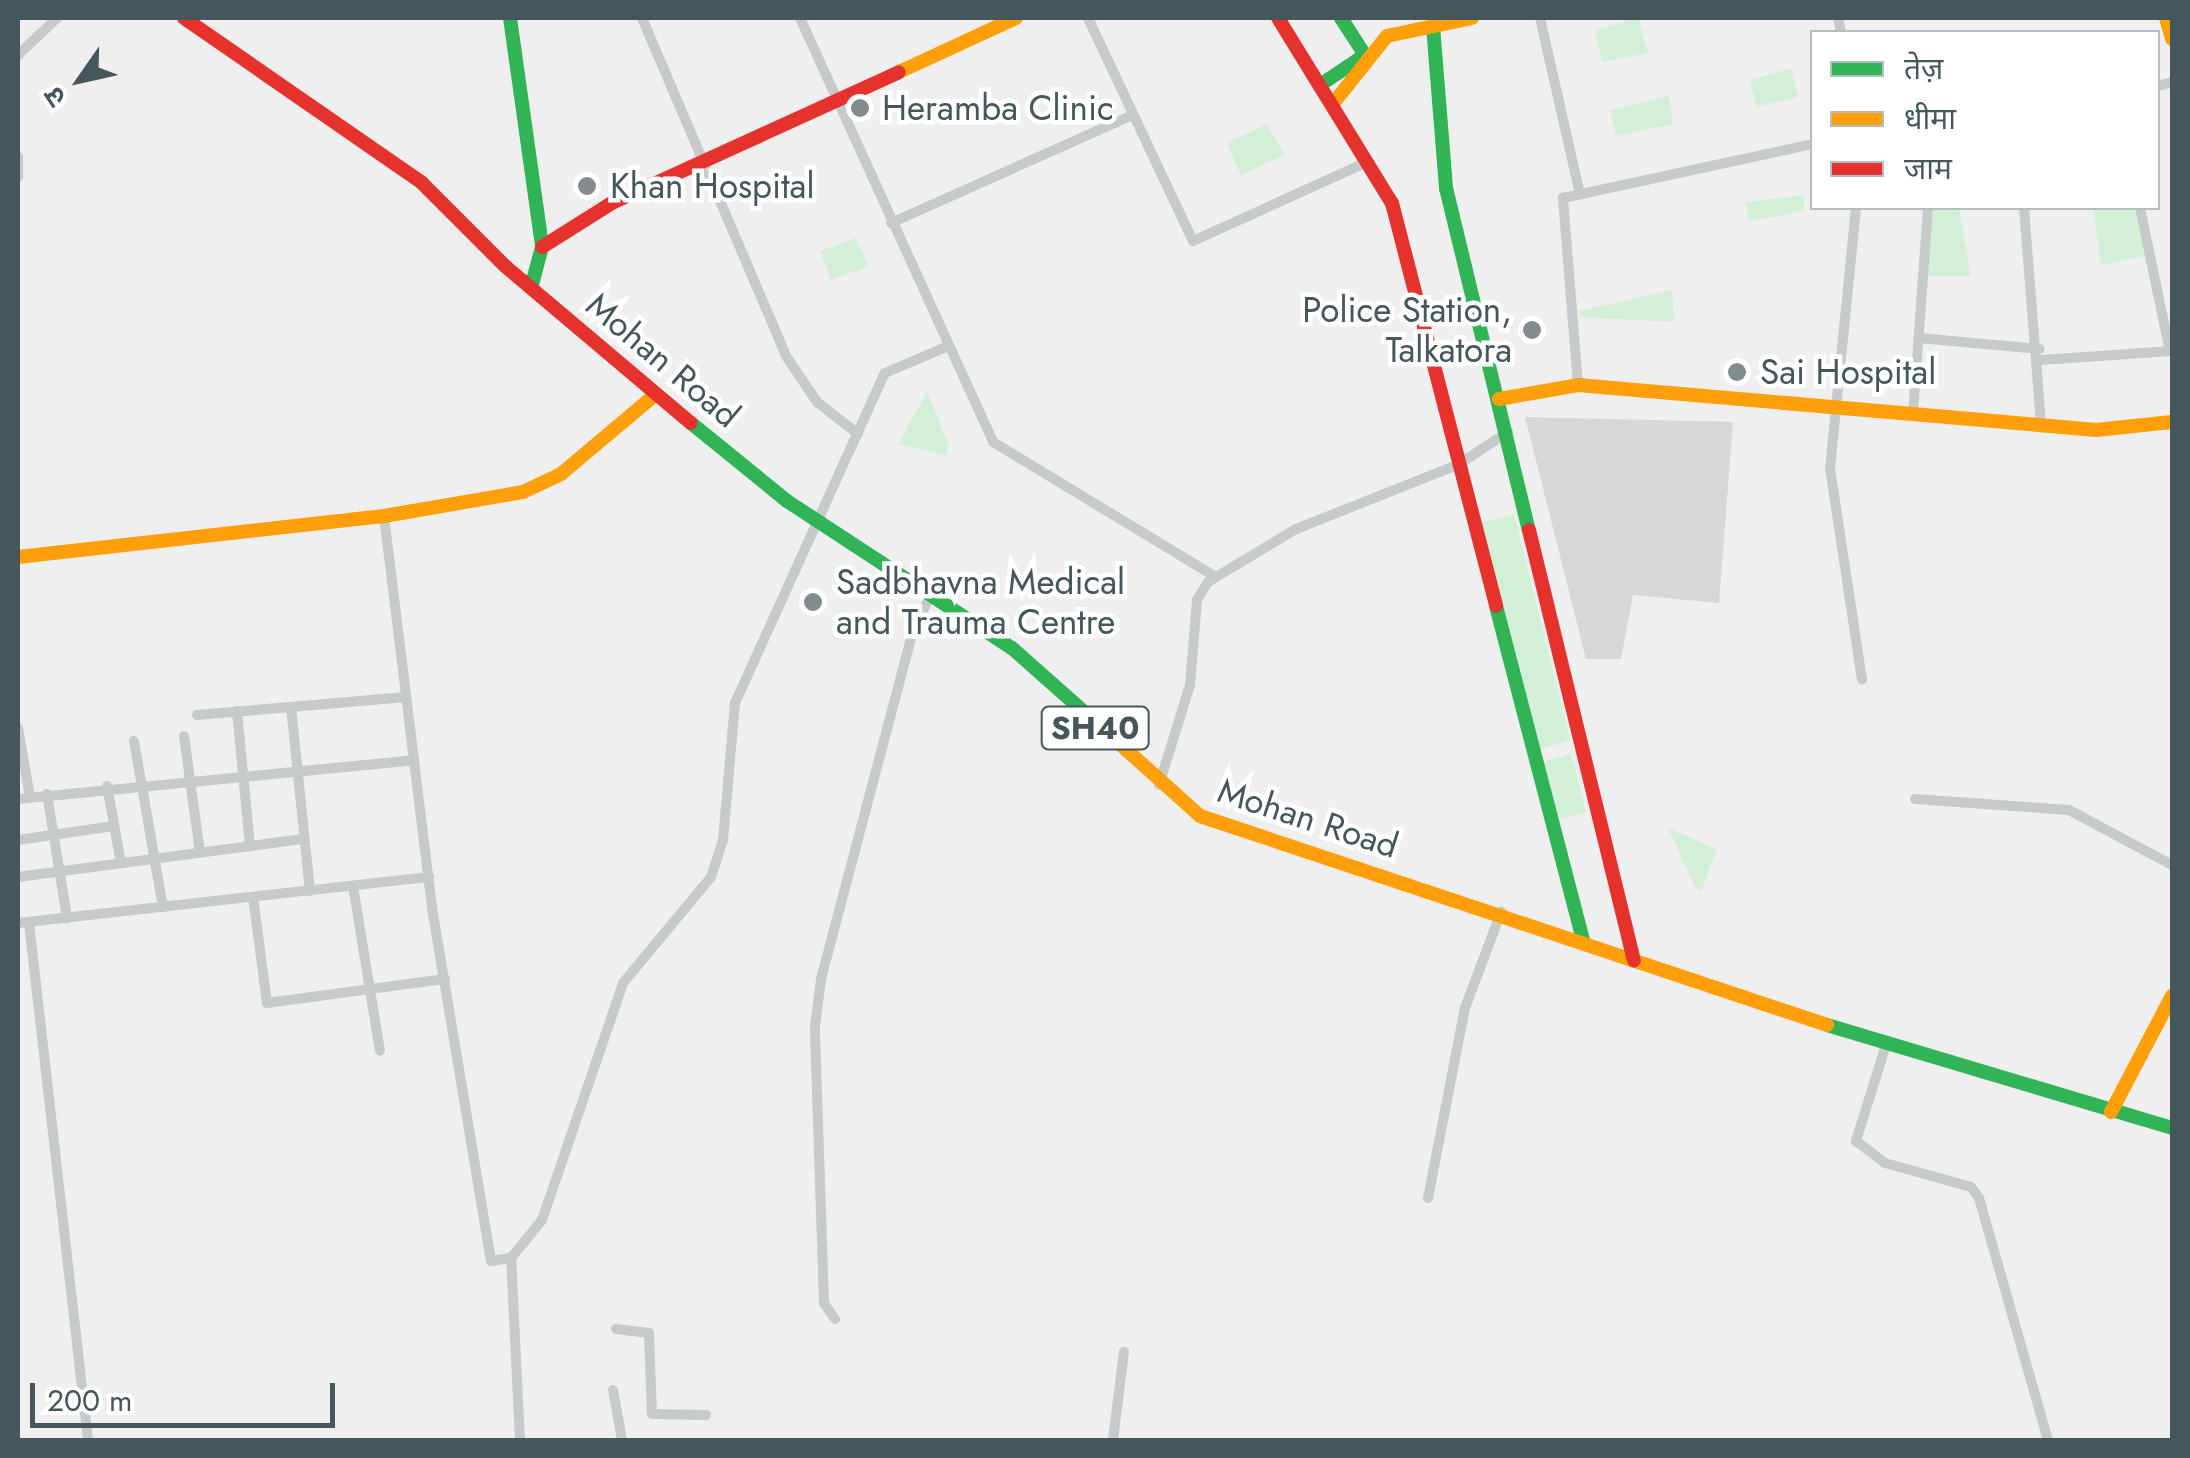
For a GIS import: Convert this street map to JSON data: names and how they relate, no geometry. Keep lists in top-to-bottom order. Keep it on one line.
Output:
{"streets":{"street":["Mohan Road","SH40"]},"places":["Heramba Clinic","Khan Hospital","Police Station, Talkatora","Sai Hospital","Sadbhavna Medical and Trauma Centre"],"legend":["तेज़","धीमा","जाम"],"scale_bar":"200 m","north":"bottom left"}
